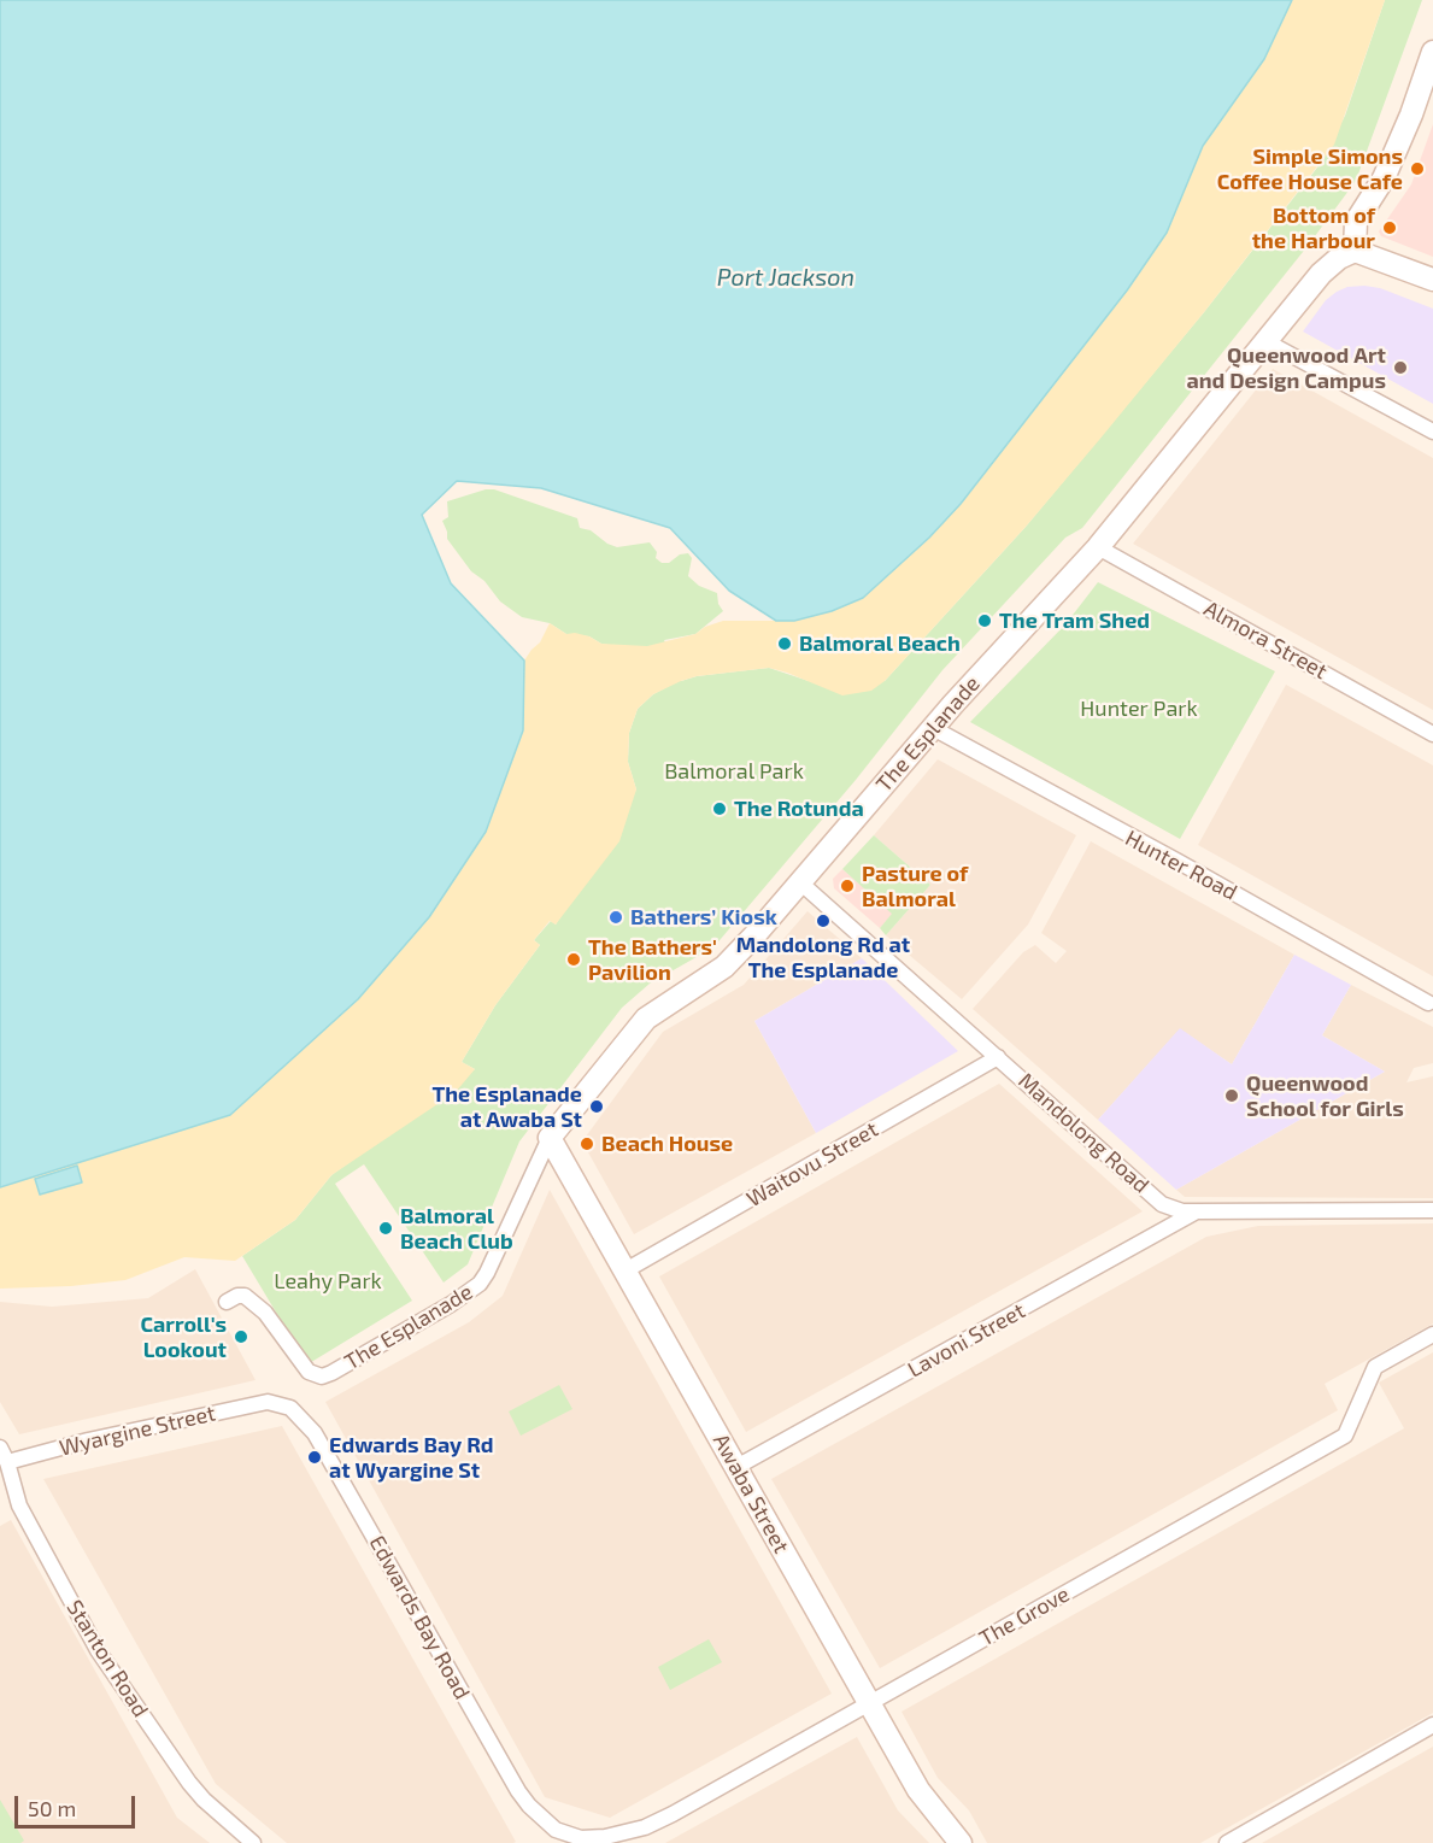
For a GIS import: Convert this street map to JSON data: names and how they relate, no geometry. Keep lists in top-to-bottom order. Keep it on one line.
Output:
{"streets":{"street":["Almora Street","The Esplanade","Hunter Road","Mandolong Road","Waitovu Street","Lavoni Street","Wyargine Street","Awaba Street","The Grove","Edwards Bay Road","Stanton Road"]},"crossings":[["Almora Street","The Esplanade"],["The Esplanade","Hunter Road"],["The Esplanade","Mandolong Road"],["The Esplanade","Awaba Street"],["Mandolong Road","Waitovu Street"],["Mandolong Road","Lavoni Street"],["Waitovu Street","Awaba Street"],["Lavoni Street","Awaba Street"],["Wyargine Street","Edwards Bay Road"],["Wyargine Street","Stanton Road"],["Awaba Street","The Grove"],["The Grove","Edwards Bay Road"]],"water":["Port Jackson"],"parks":["Hunter Park","Balmoral Park","Leahy Park"],"places":["Simple Simons Coffee House Cafe","Bottom of the Harbour","Queenwood Art and Design Campus","The Tram Shed","Balmoral Beach","The Rotunda","Pasture of Balmoral","Bathers’ Kiosk","Mandolong Rd at The Esplanade","The Bathers' Pavilion","Queenwood School for Girls","The Esplanade at Awaba St","Beach House","Balmoral Beach Club","Carroll's Lookout","Edwards Bay Rd at Wyargine St"],"scale_bar":"50 m"}
